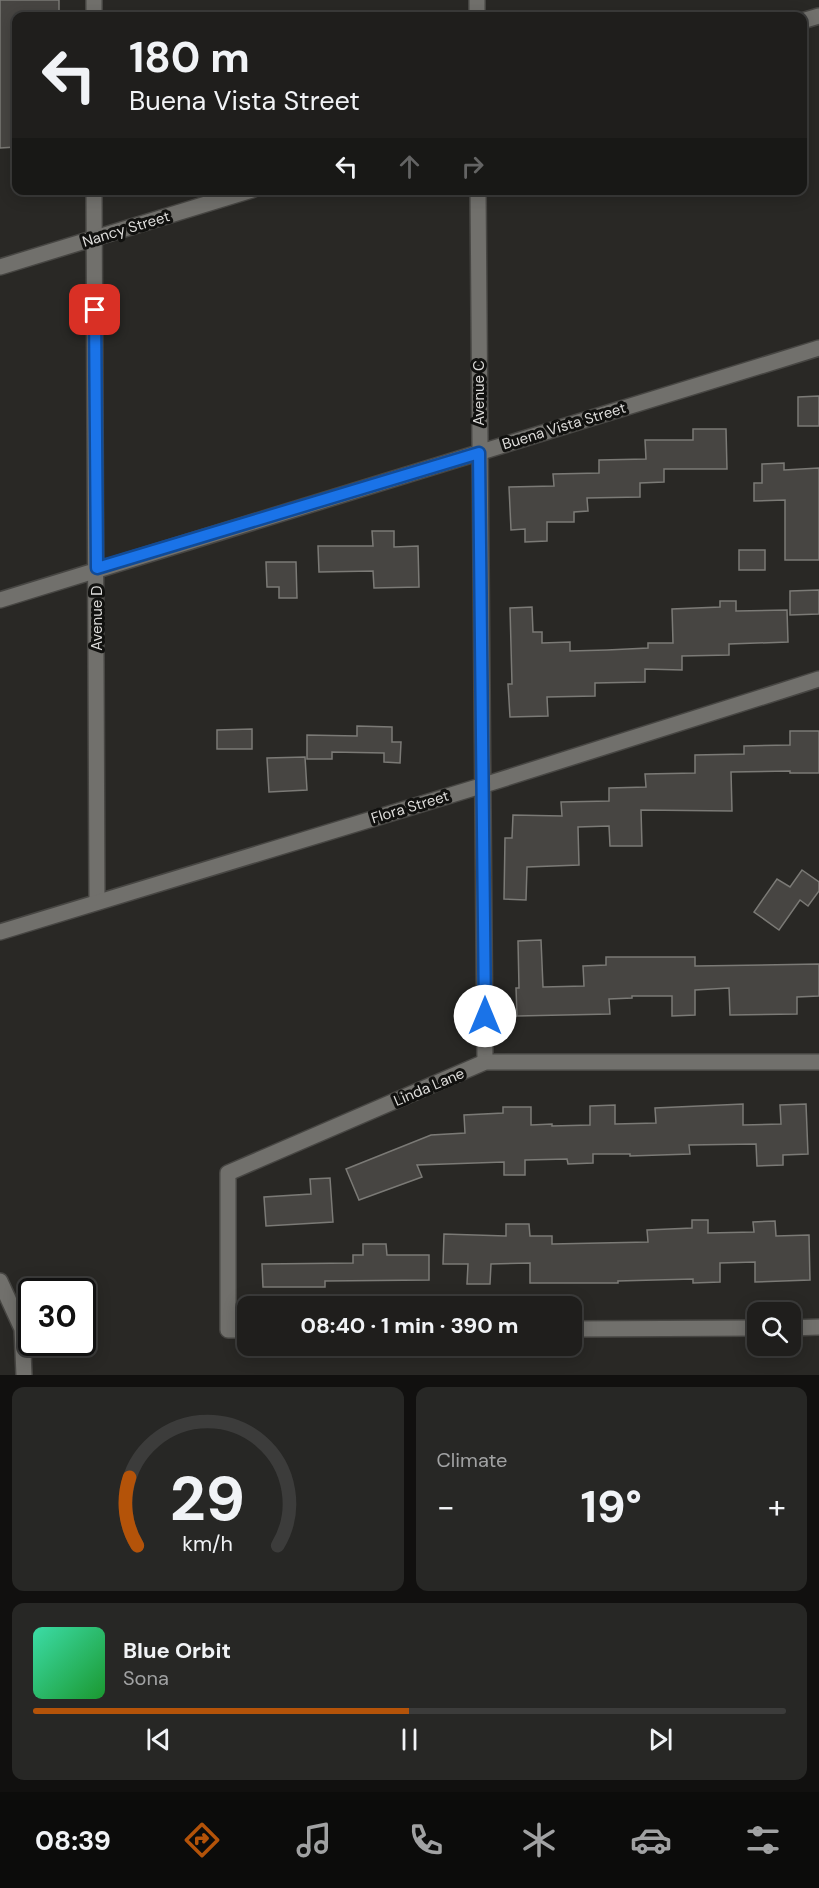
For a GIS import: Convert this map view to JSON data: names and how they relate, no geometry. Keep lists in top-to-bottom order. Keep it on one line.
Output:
{"streets":{"street":["Nancy Street","Avenue C","Buena Vista Street","Avenue D","Flora Street","Linda Lane"]},"crossings":[["Nancy Street","Avenue D"],["Avenue C","Buena Vista Street"],["Avenue C","Flora Street"],["Avenue C","Linda Lane"],["Buena Vista Street","Avenue D"],["Avenue D","Flora Street"]],"page":{"turn":["180 m","Buena Vista Street"],"limit":"30","trip":"08:40 · 1 min · 390 m","tile":"Climate","heat":["−","19°","+"],"song":["Blue Orbit","Sona"],"tabs":"08:39","gauge":["29","km/h"]}}
